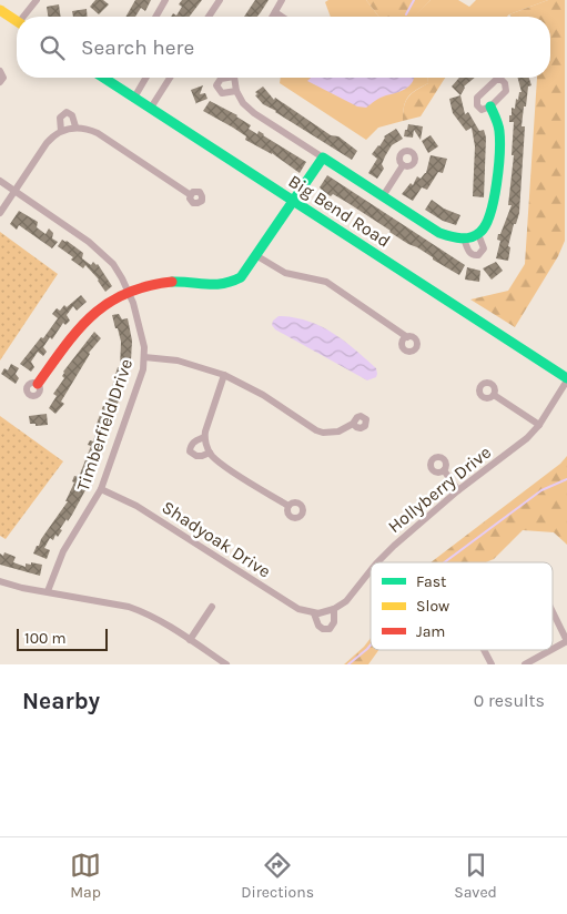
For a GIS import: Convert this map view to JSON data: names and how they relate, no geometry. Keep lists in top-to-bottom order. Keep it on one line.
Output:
{"streets":{"street":["Big Bend Road","Timberfield Drive","Hollyberry Drive","Shadyoak Drive"]},"crossings":[["Big Bend Road","Hollyberry Drive"],["Timberfield Drive","Shadyoak Drive"],["Hollyberry Drive","Shadyoak Drive"]],"legend":["Fast","Slow","Jam"],"scale_bar":"100 m","page":{"search":"Search here","scale":"100 m","heading":["Nearby","0 results"],"nav":["Map","Directions","Saved"]}}
